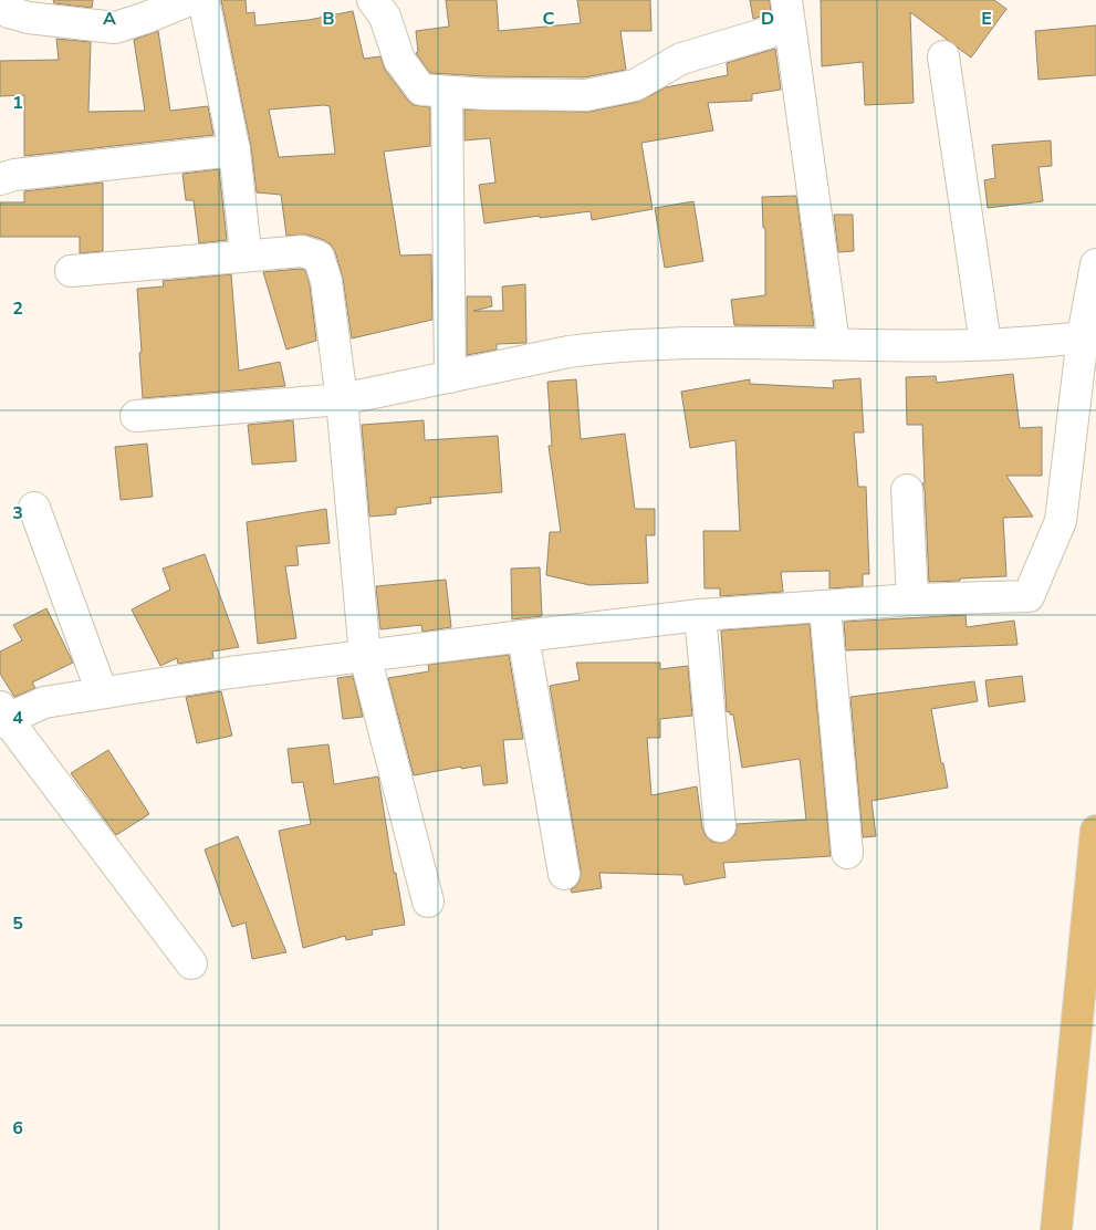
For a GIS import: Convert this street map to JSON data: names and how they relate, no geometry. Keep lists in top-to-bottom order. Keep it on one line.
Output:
{"grid":{"columns":["A","B","C","D","E"],"rows":["1","2","3","4","5","6"]}}
